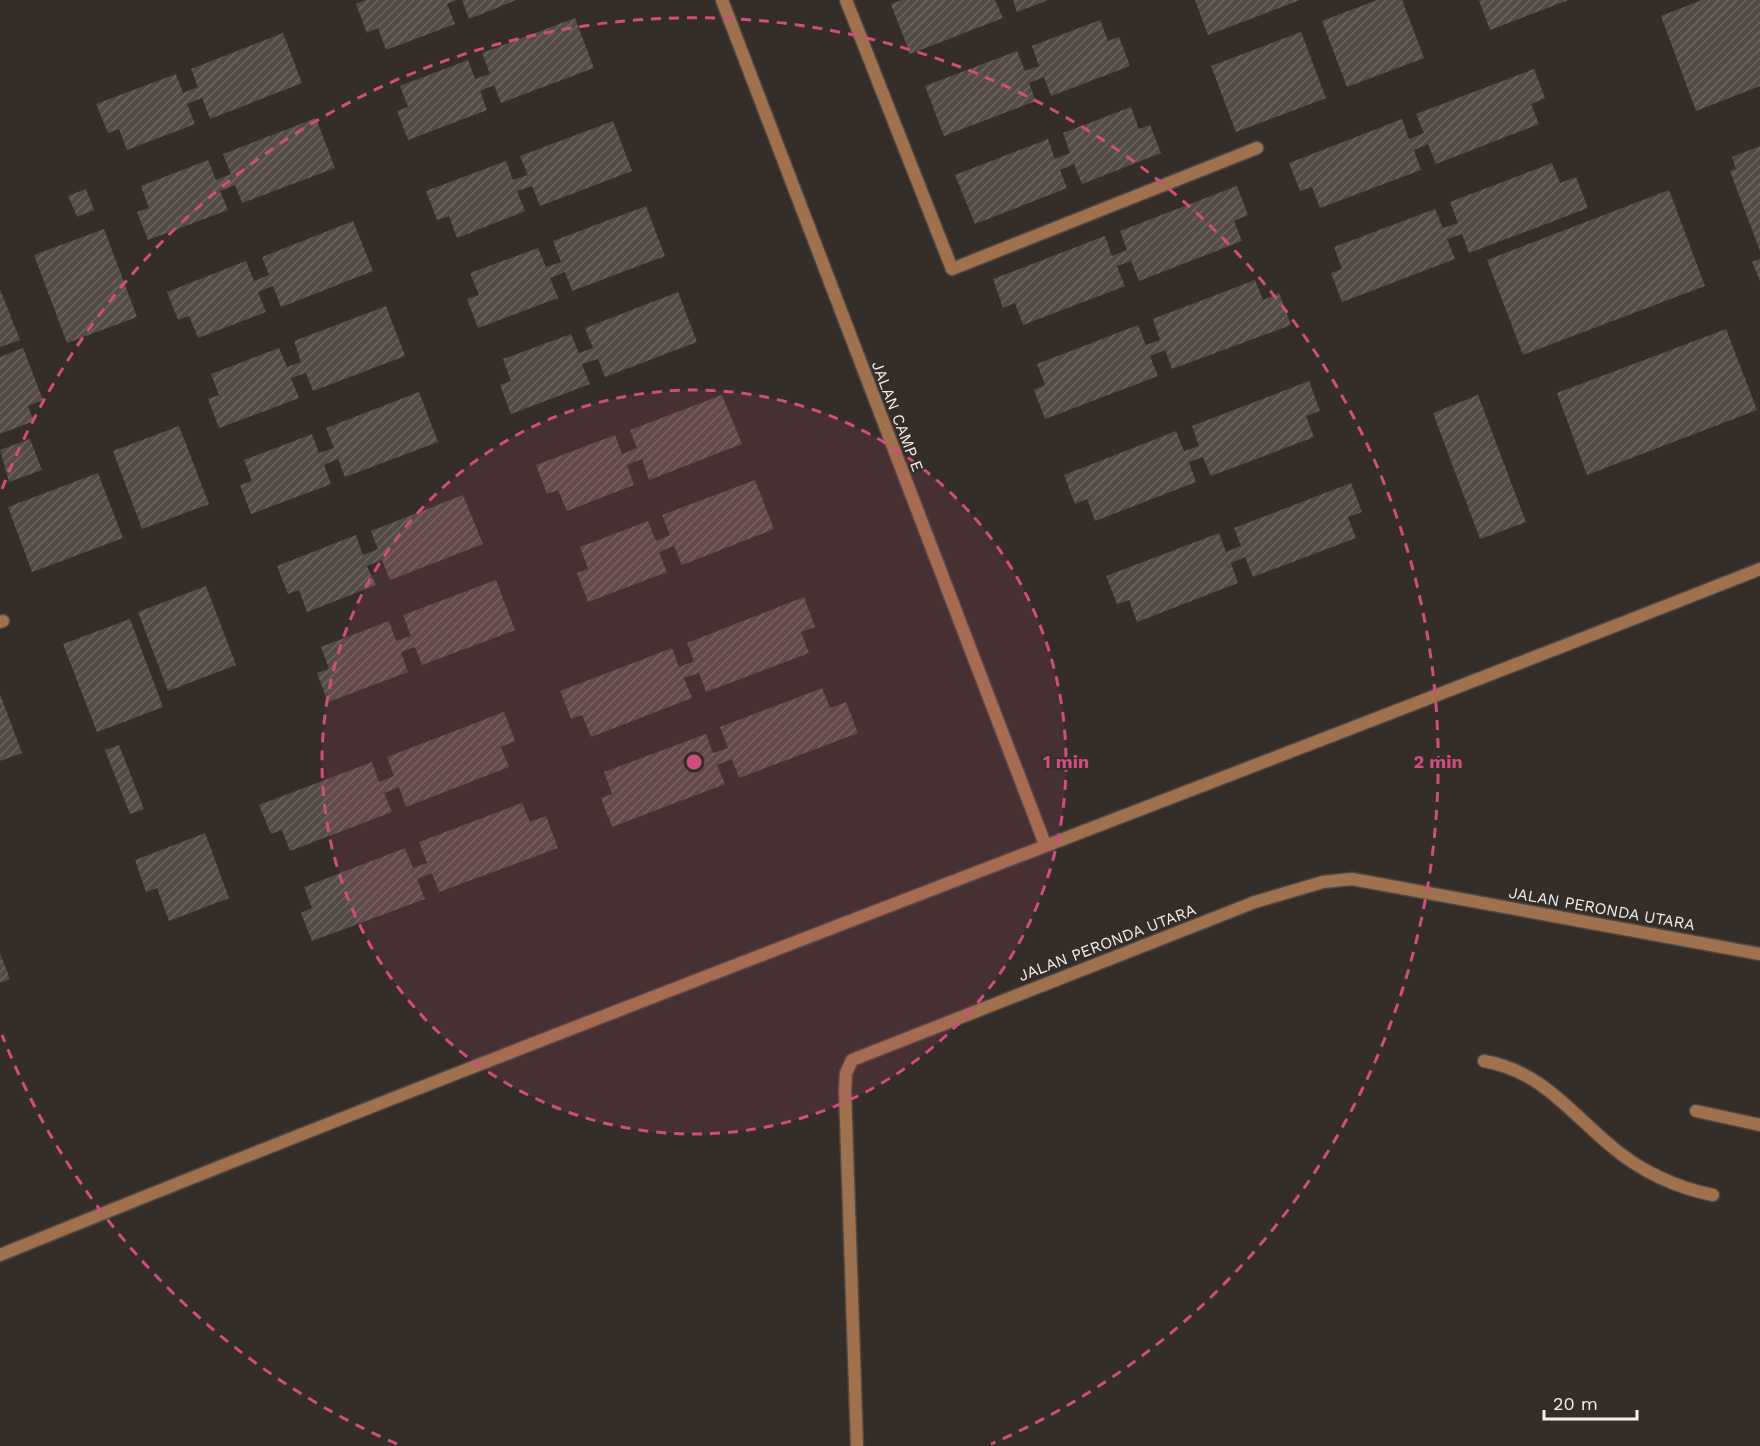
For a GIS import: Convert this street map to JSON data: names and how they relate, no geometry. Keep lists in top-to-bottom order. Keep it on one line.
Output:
{"streets":{"street":["JALAN CAMP E","JALAN PERONDA UTARA"]},"scale_bar":"20 m","rings":["1 min","2 min"]}
